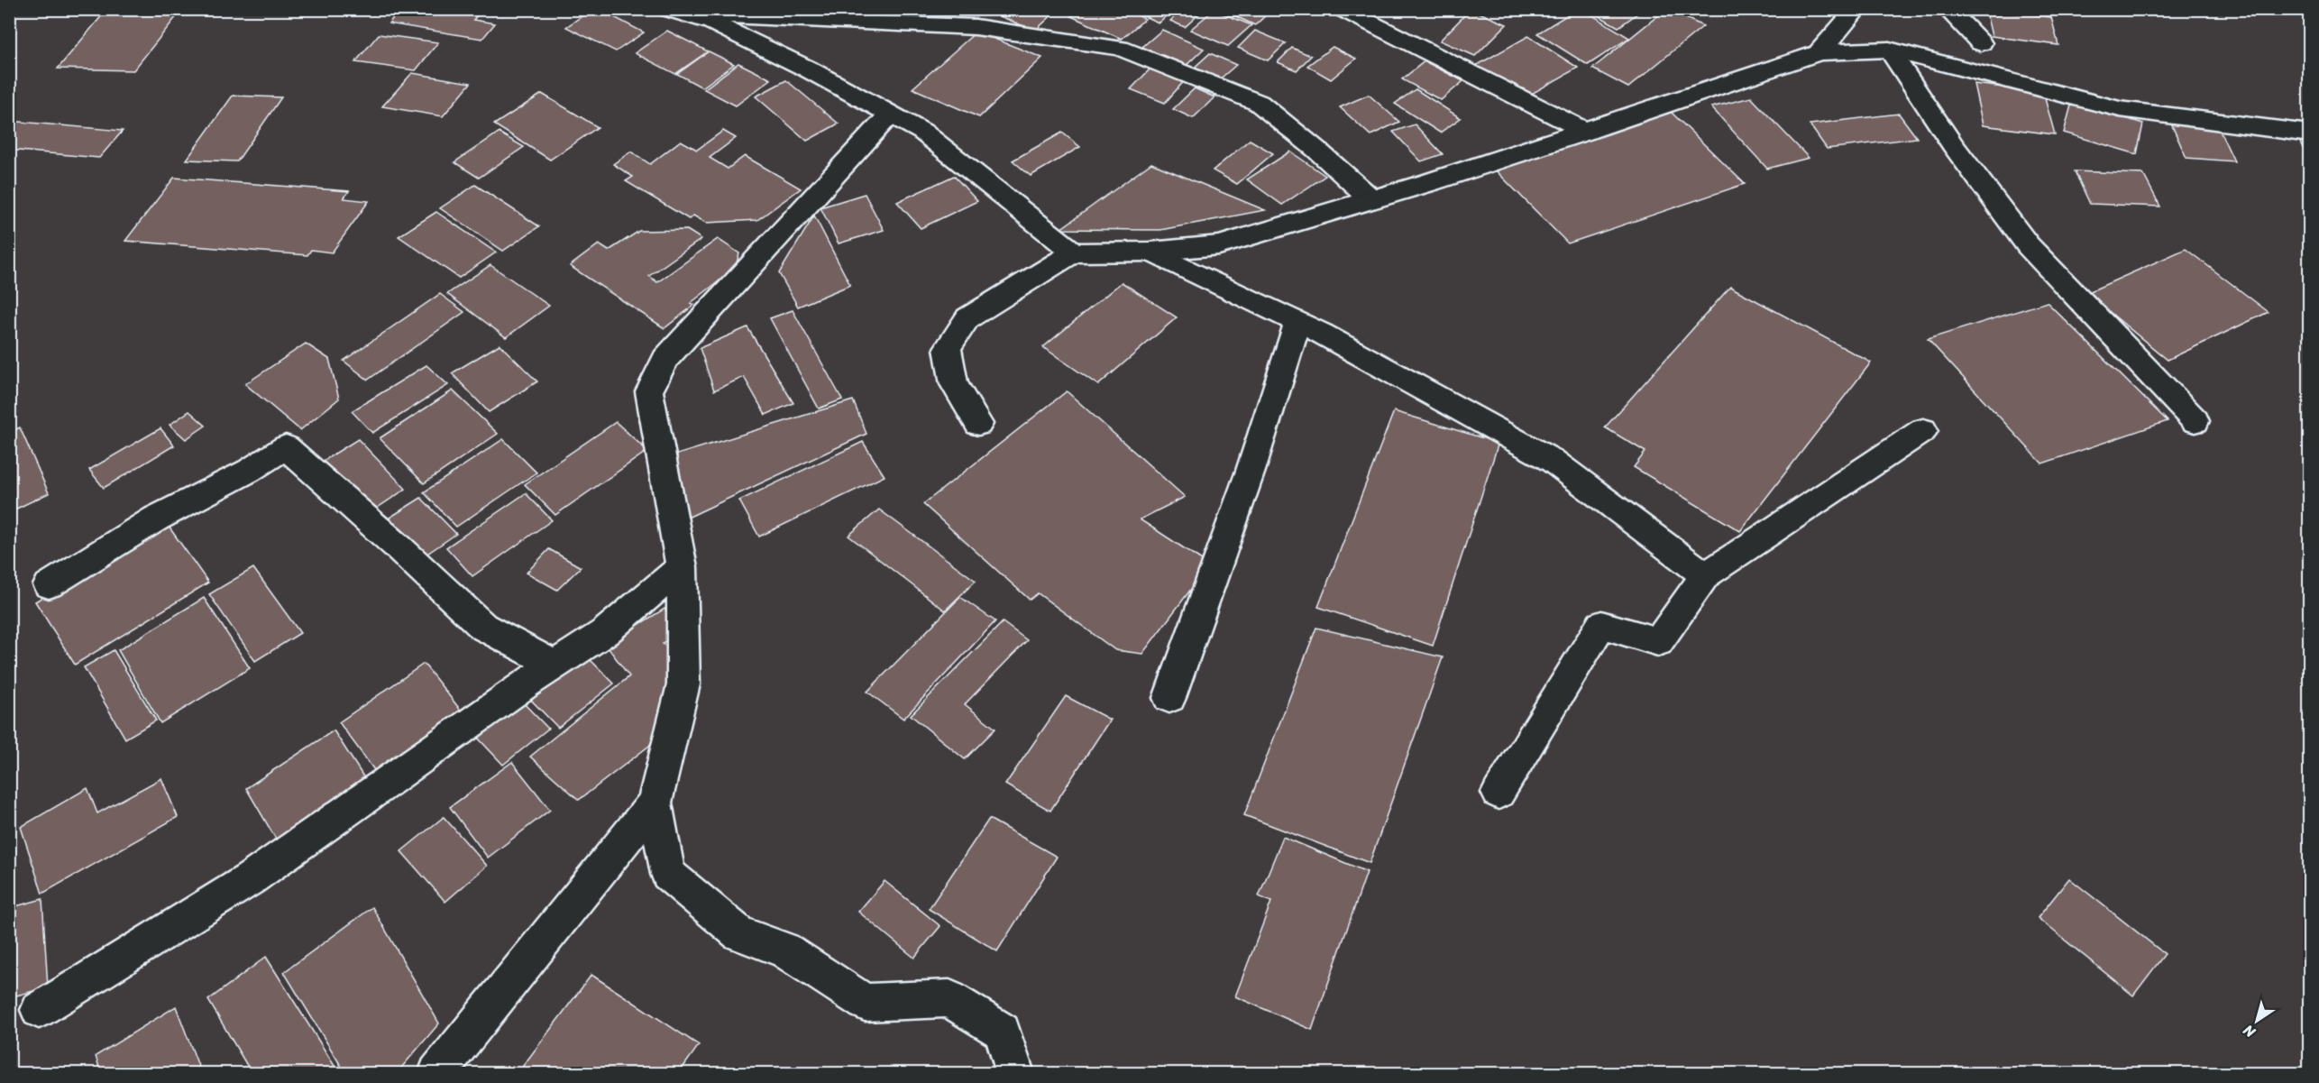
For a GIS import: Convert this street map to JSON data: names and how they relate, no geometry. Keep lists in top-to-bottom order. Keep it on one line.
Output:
{"north":"bottom left"}
